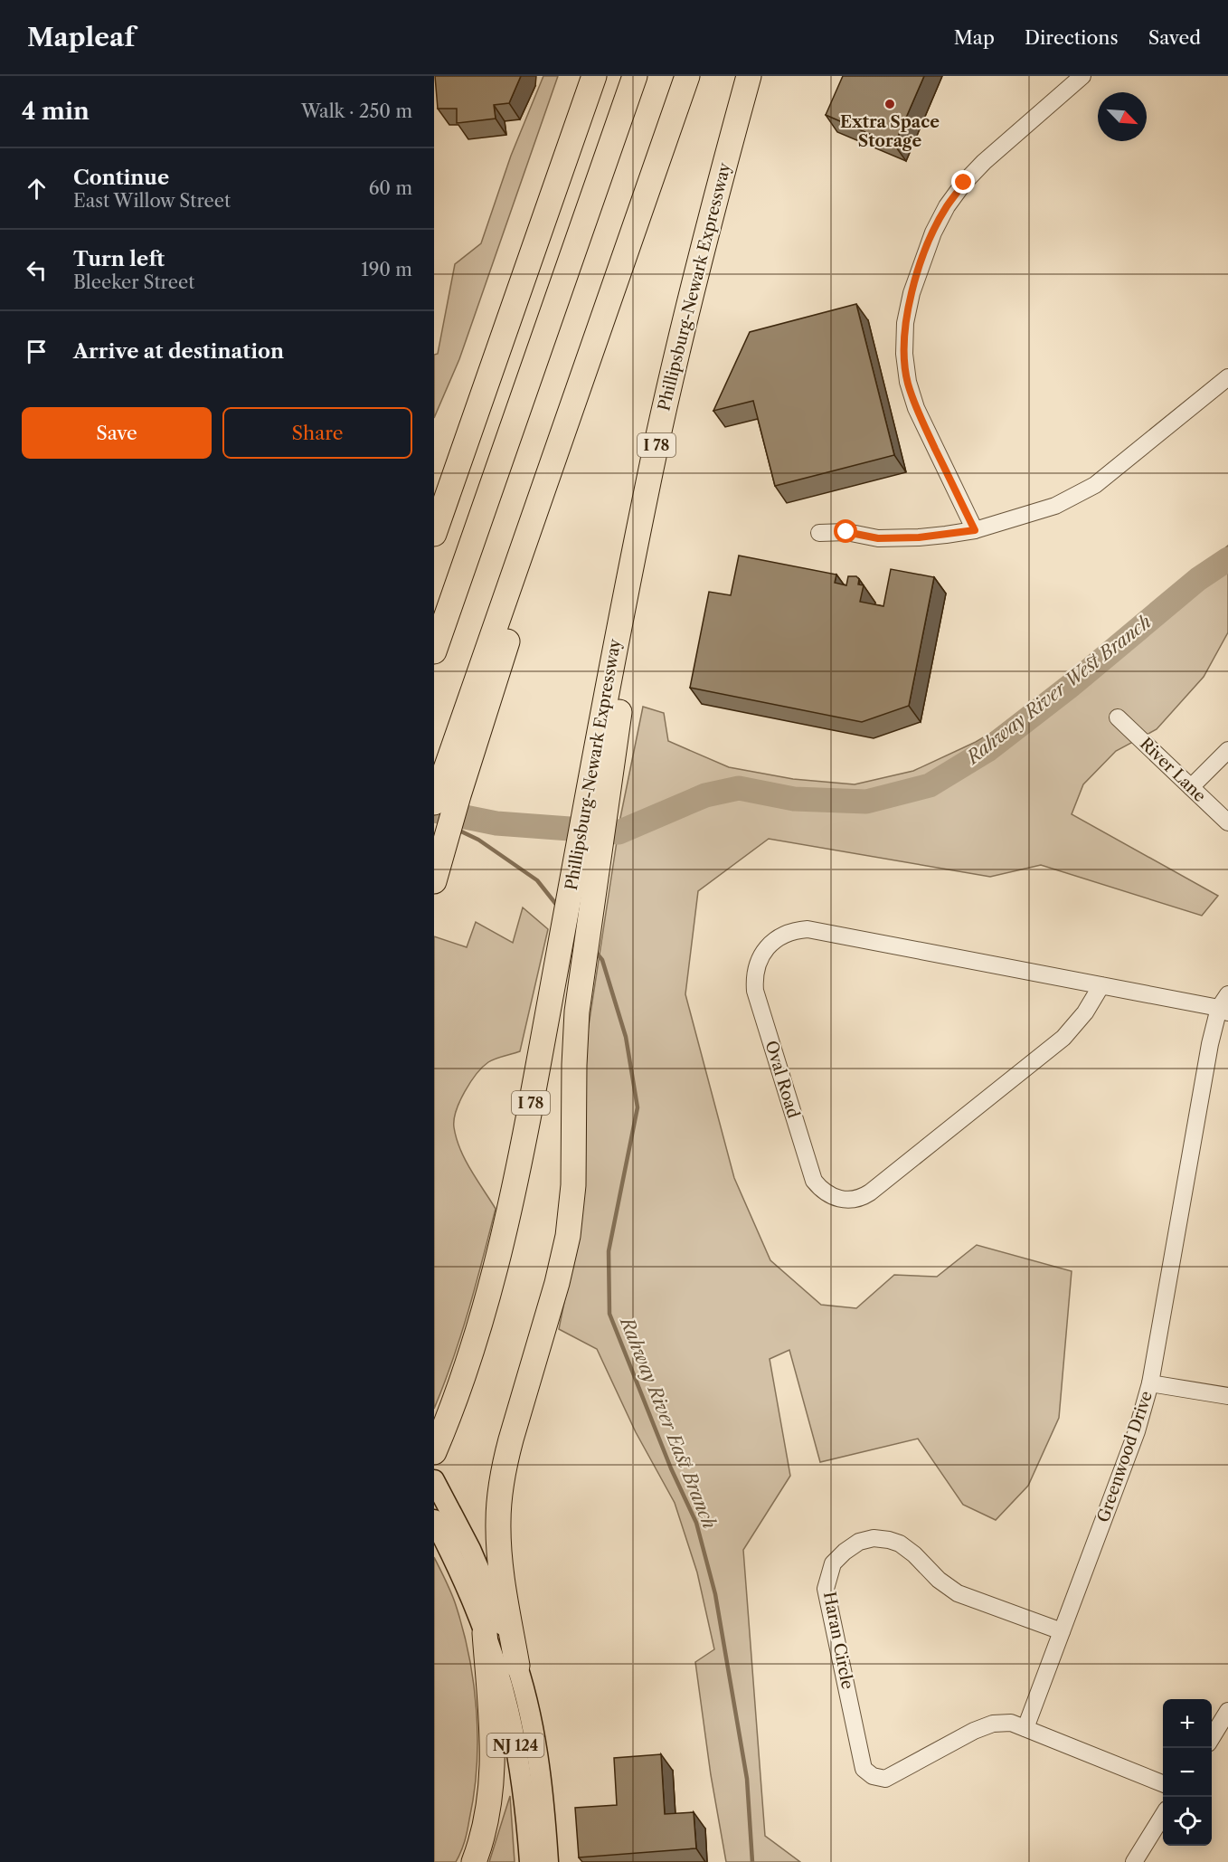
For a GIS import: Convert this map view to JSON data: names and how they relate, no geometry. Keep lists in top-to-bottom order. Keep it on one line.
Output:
{"streets":{"highway":["Phillipsburg-Newark Expressway","I 78"],"main road":["NJ 124"],"street":["River Lane","Oval Road","Greenwood Drive","Haran Circle"]},"crossings":[["Oval Road","Greenwood Drive"],["Greenwood Drive","Haran Circle"]],"water":["Rahway River West Branch","Rahway River East Branch"],"places":["Extra Space Storage"],"north":"bottom right","page":{"header":"Mapleaf","nav":["Map","Directions","Saved"],"heading":["4 min","Walk · 250 m"],"list":[["Continue","East Willow Street","60 m"],["Turn left","Bleeker Street","190 m"],"Arrive at destination"],"buttons":["Save","Share"],"map_buttons":["+","−"]}}
